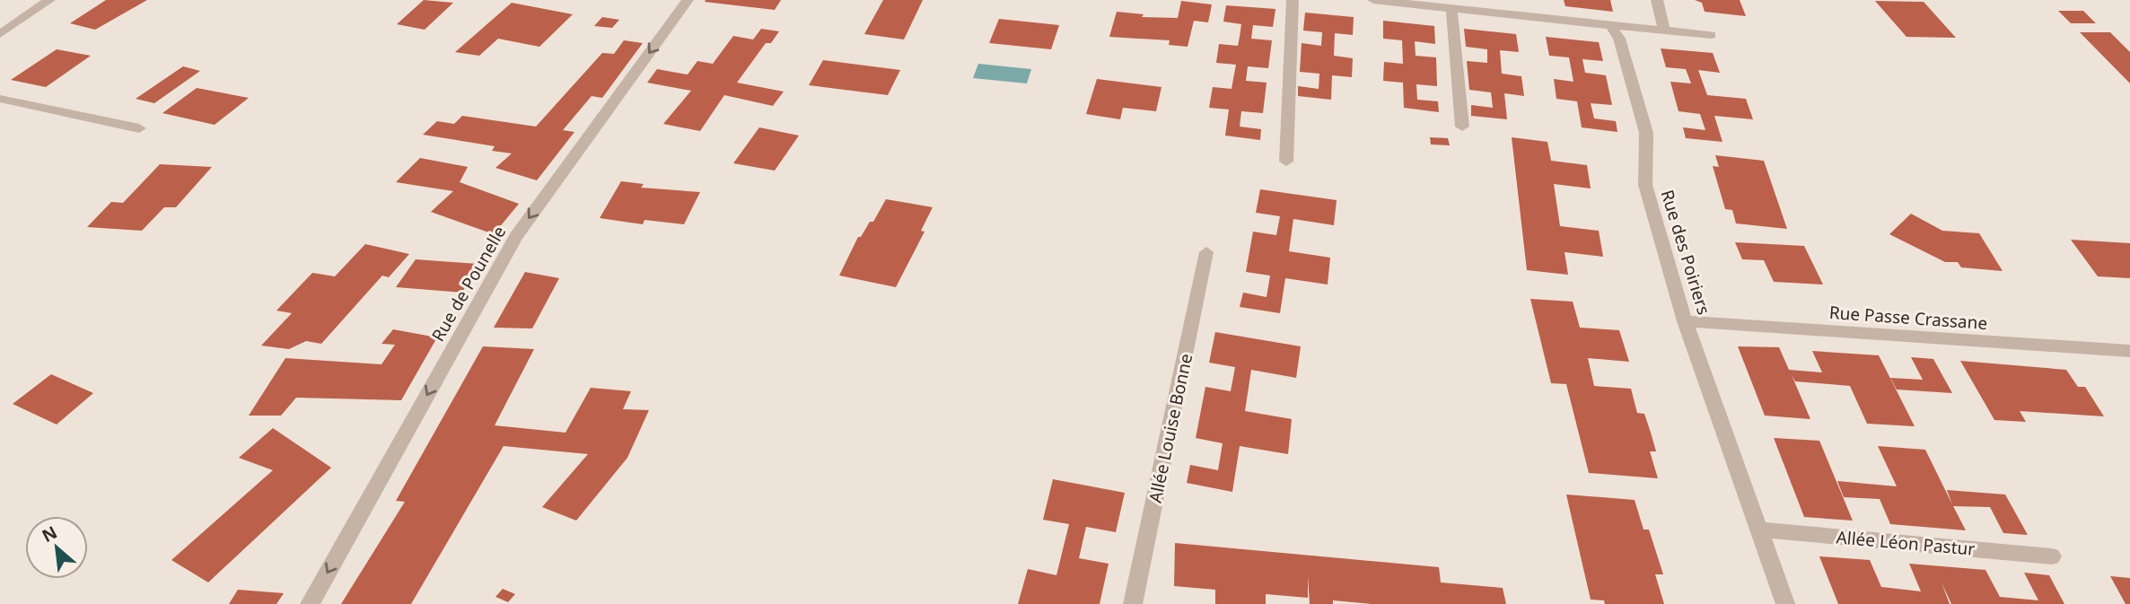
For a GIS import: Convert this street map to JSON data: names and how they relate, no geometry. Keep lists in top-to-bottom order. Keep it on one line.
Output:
{"streets":{"street":["Rue des Poiriers","Rue de Pounelle","Rue Passe Crassane","Allée Louise Bonne","Allée Léon Pastur"]},"crossings":[["Rue des Poiriers","Rue Passe Crassane"],["Rue des Poiriers","Allée Léon Pastur"]],"one_way":["Rue de Pounelle"],"north":"top left"}
